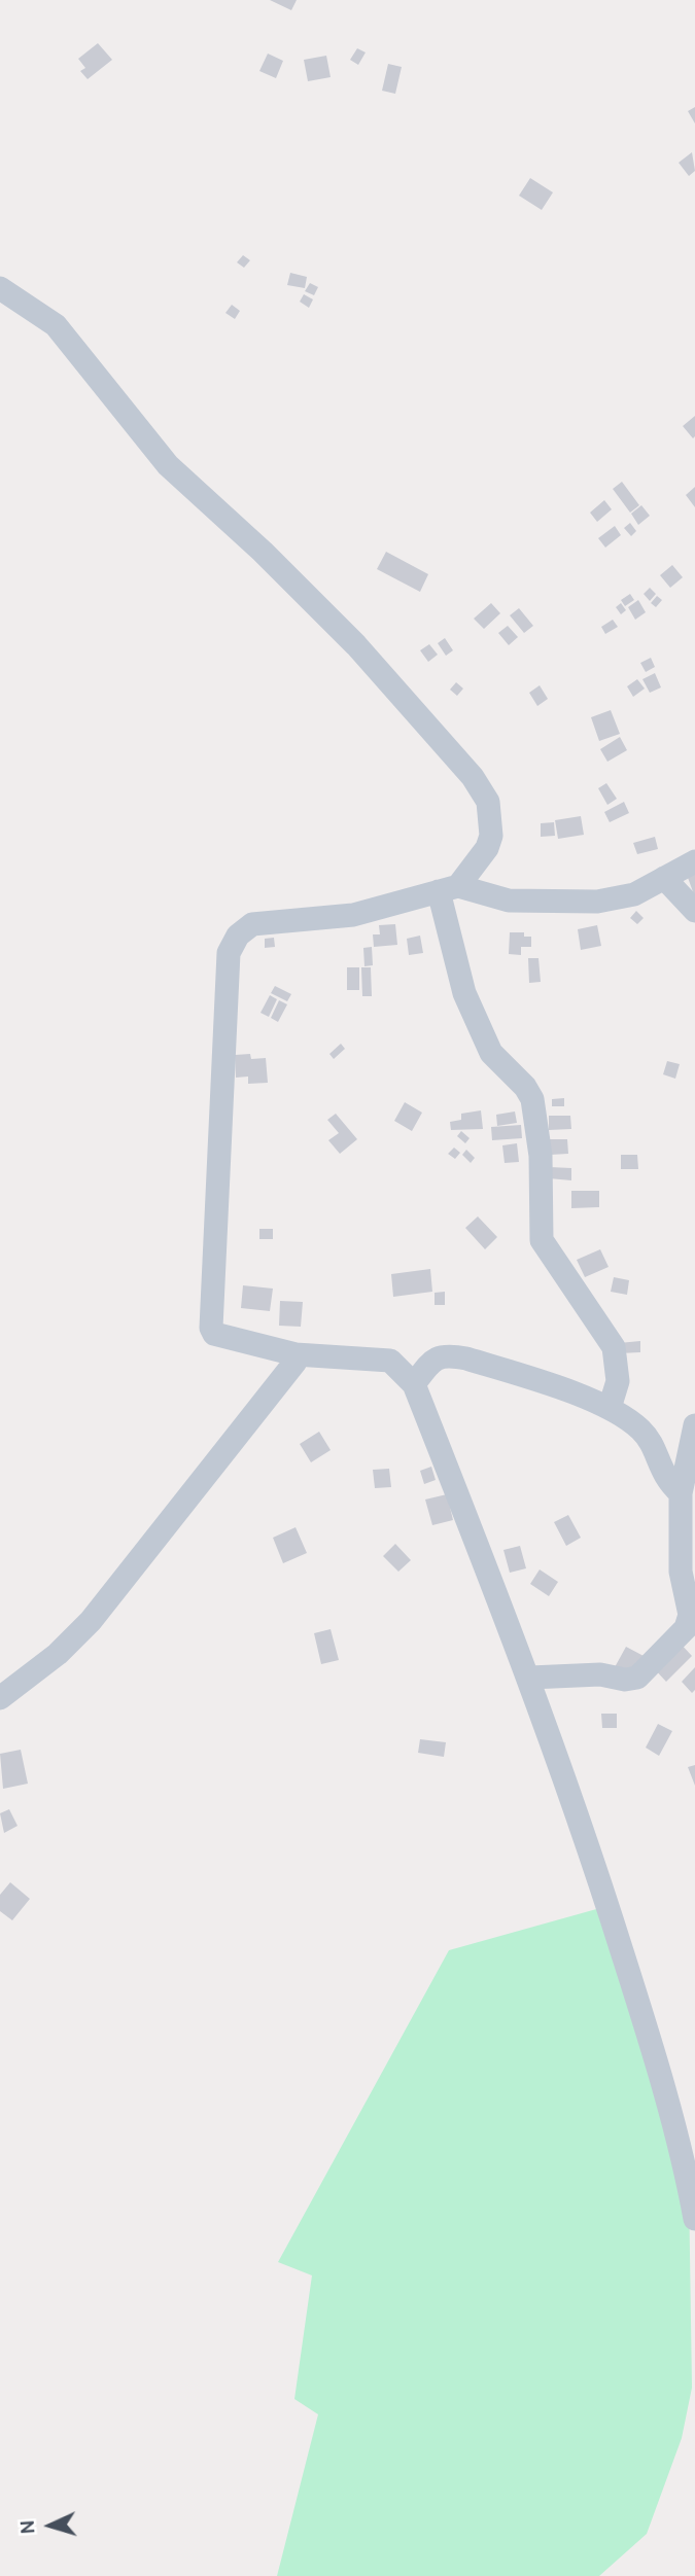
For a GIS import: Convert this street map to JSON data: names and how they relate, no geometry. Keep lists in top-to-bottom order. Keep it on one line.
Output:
{"north":"left"}
